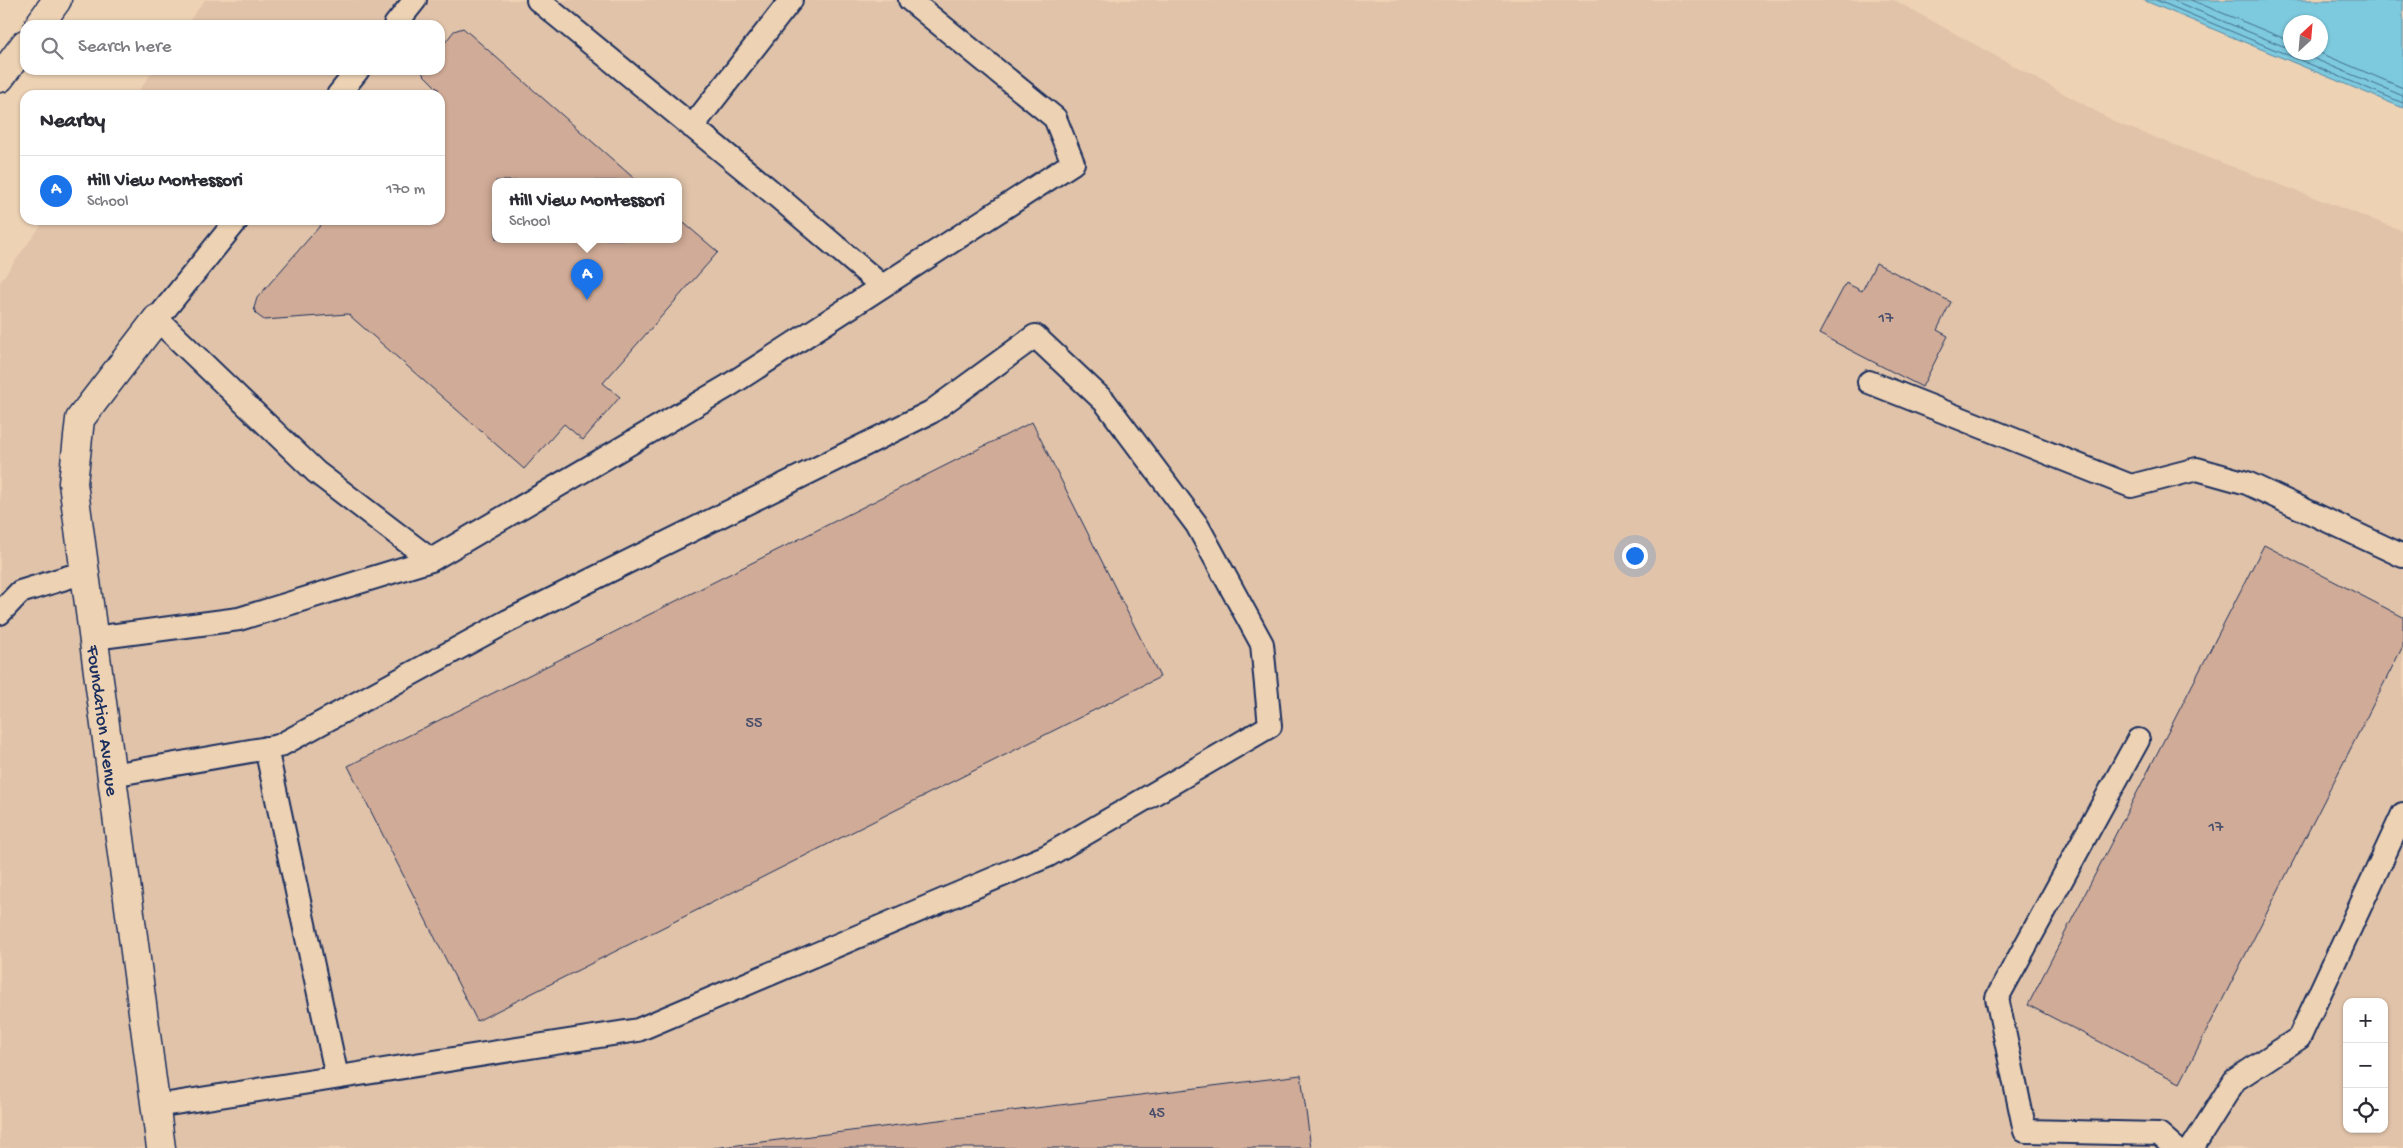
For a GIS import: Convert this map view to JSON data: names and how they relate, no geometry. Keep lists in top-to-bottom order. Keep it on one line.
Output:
{"streets":{"main road":["Foundation Avenue"]},"house_numbers":["17","55","17","45"],"north":"top right","page":{"search":"Search here","heading":"Nearby","list":[{"mark":"A","name":"Hill View Montessori","note":"School","value":"170 m"}],"popup":["Hill View Montessori","School"],"pins":"A","map_buttons":["+","−"]}}
